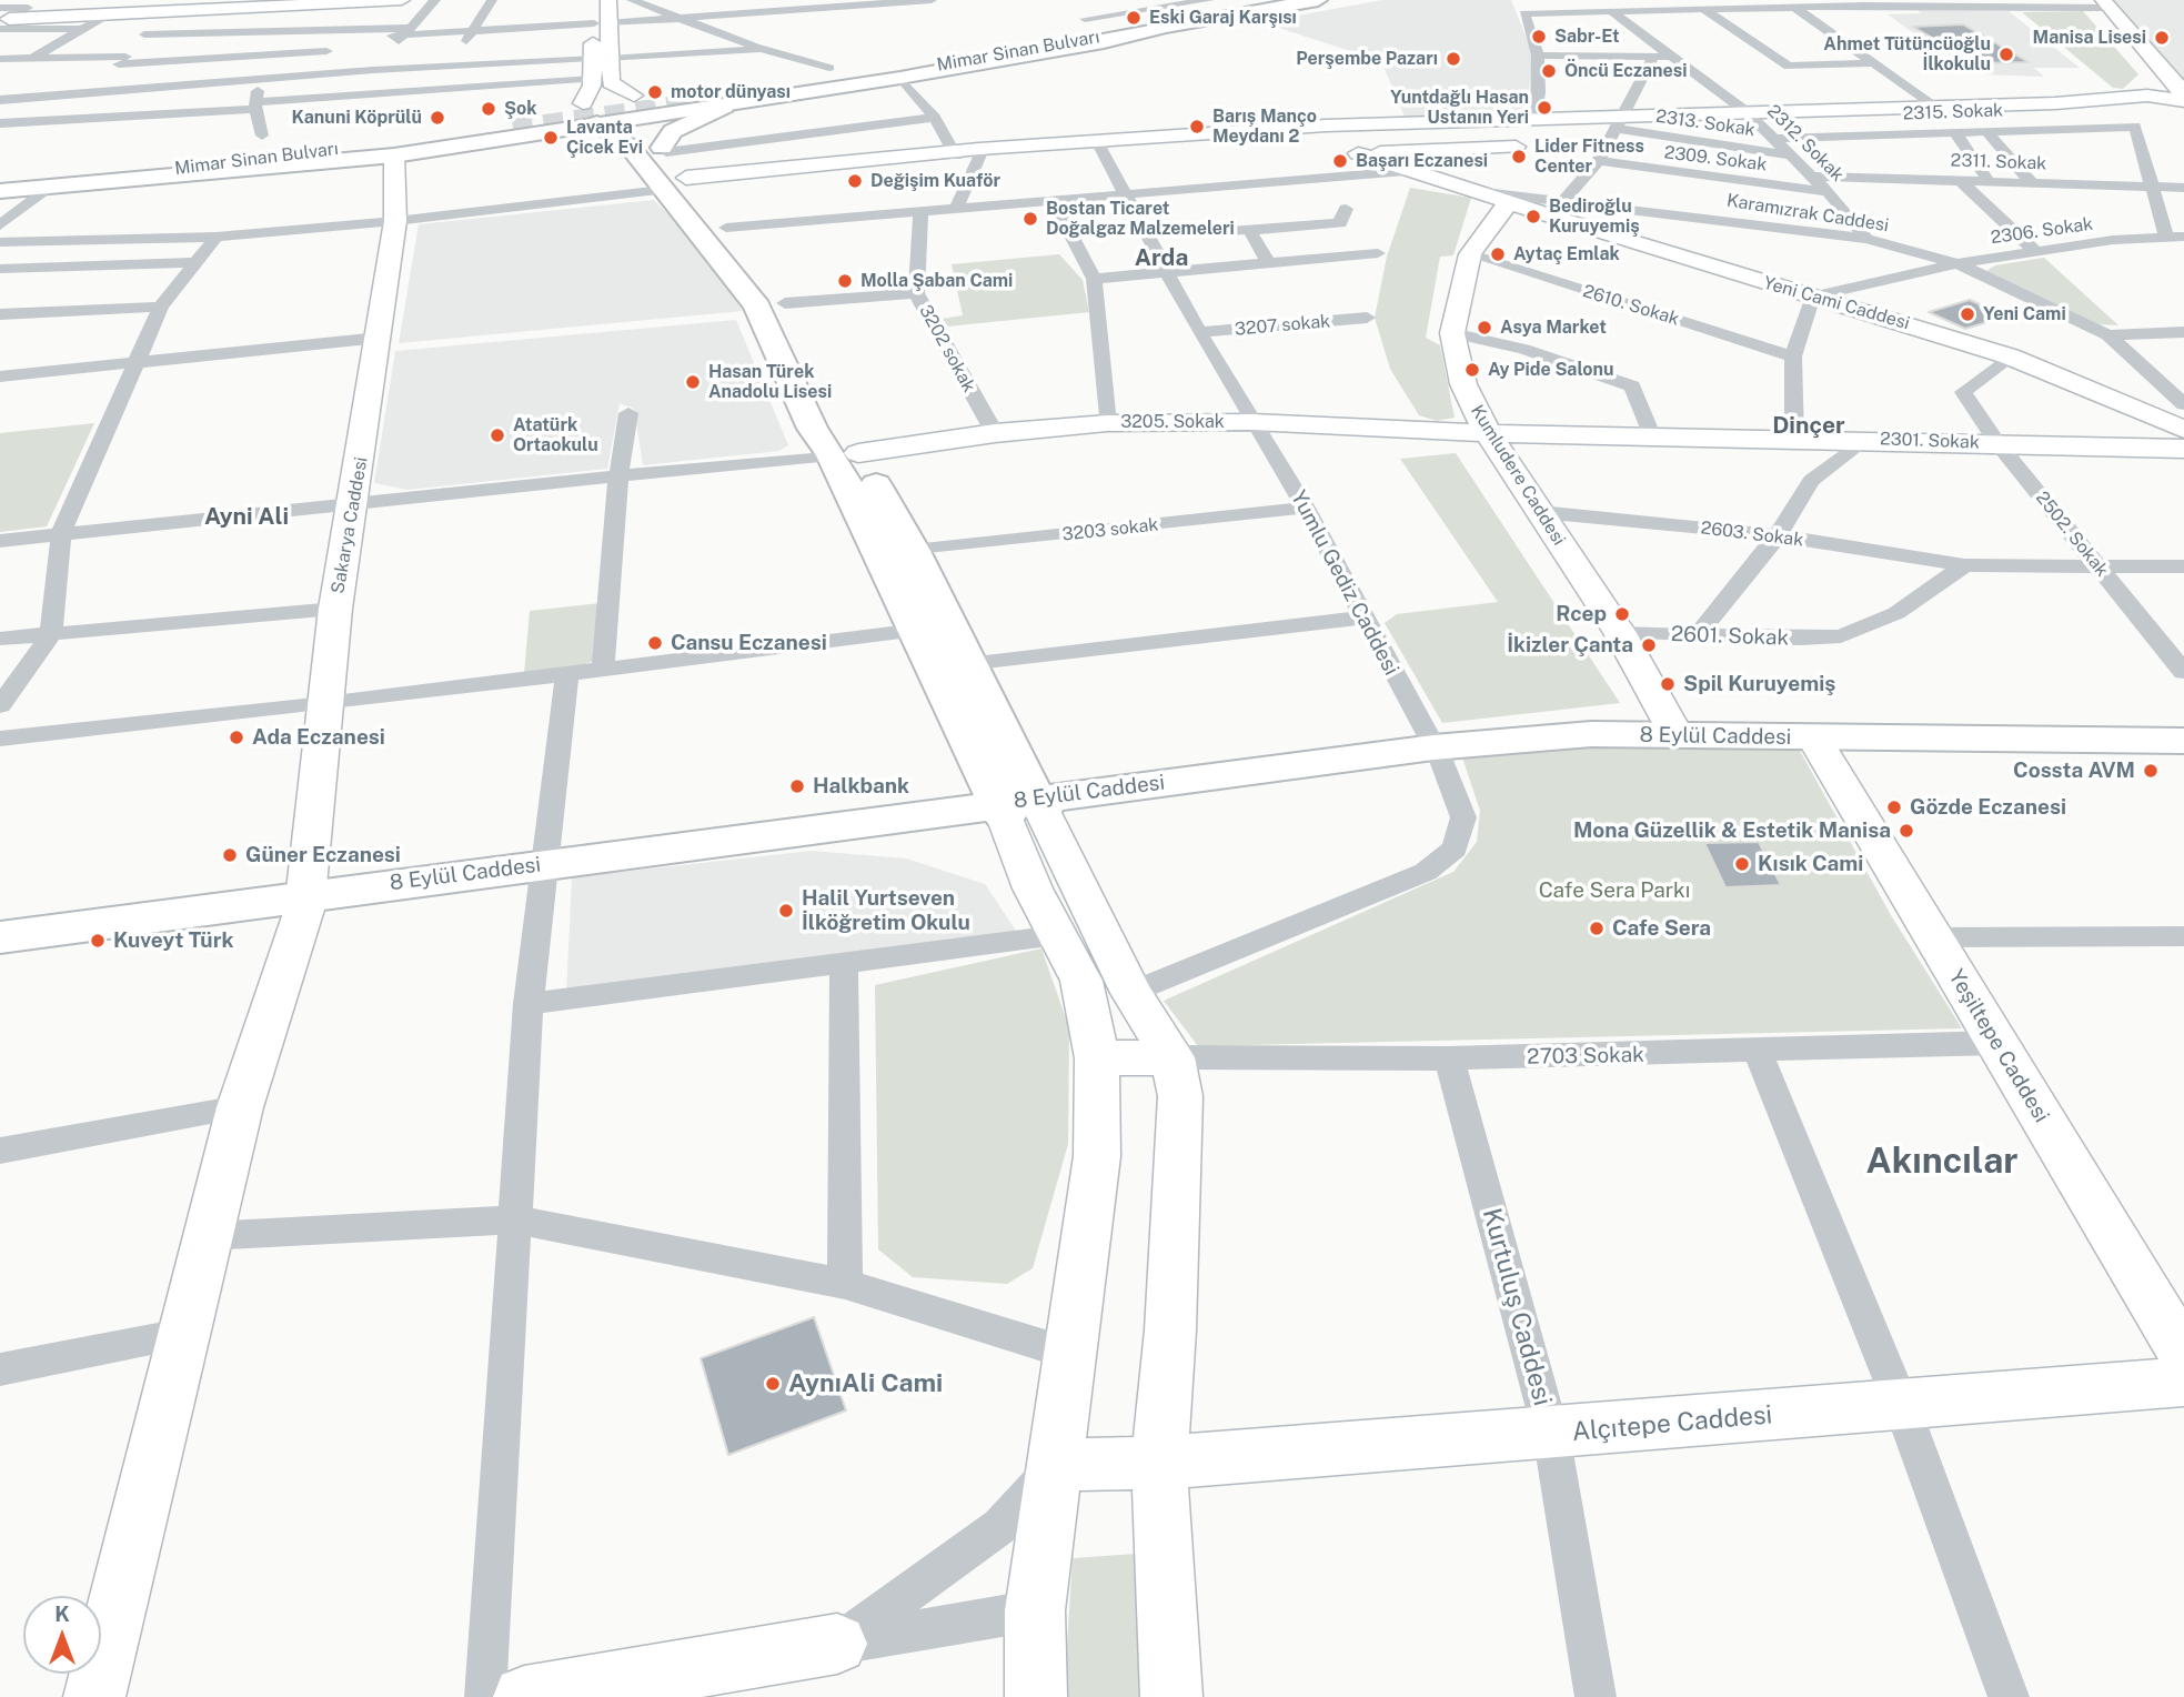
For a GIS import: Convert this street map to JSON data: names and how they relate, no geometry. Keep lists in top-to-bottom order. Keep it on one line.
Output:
{"streets":{"main road":["Mimar Sinan Bulvarı","Yeni Cami Caddesi","3205. Sokak","2301. Sokak","Kumludere Caddesi","Sakarya Caddesi","8 Eylül Caddesi","Yeşiltepe Caddesi","Alçıtepe Caddesi"],"street":["2315. Sokak","2313. Sokak","2312. Sokak","2309. Sokak","2311. Sokak","Karamızrak Caddesi","2306. Sokak","2610. Sokak","3207 sokak","3202 sokak","3203 sokak","2603. Sokak","2502. Sokak","Yumlu Gediz Caddesi","2601. Sokak","2703 Sokak","Kurtuluş Caddesi"]},"crossings":[["2315. Sokak","2312. Sokak"],["2315. Sokak","2311. Sokak"],["2313. Sokak","2312. Sokak"],["2312. Sokak","2309. Sokak"],["2312. Sokak","2311. Sokak"],["2312. Sokak","Karamızrak Caddesi"],["2309. Sokak","Karamızrak Caddesi"],["Karamızrak Caddesi","2306. Sokak"],["Karamızrak Caddesi","Yeni Cami Caddesi"],["Karamızrak Caddesi","Kumludere Caddesi"],["2306. Sokak","Yeni Cami Caddesi"],["Yeni Cami Caddesi","Kumludere Caddesi"],["Yeni Cami Caddesi","2502. Sokak"],["2610. Sokak","Kumludere Caddesi"],["3207 sokak","Yumlu Gediz Caddesi"],["3202 sokak","3205. Sokak"],["3205. Sokak","2301. Sokak"],["3205. Sokak","Kumludere Caddesi"],["3205. Sokak","Yumlu Gediz Caddesi"],["2301. Sokak","Kumludere Caddesi"],["2301. Sokak","2502. Sokak"],["Kumludere Caddesi","2603. Sokak"],["Kumludere Caddesi","2601. Sokak"],["Kumludere Caddesi","8 Eylül Caddesi"],["Sakarya Caddesi","8 Eylül Caddesi"],["3203 sokak","Yumlu Gediz Caddesi"],["2603. Sokak","2502. Sokak"],["2603. Sokak","2601. Sokak"],["Yumlu Gediz Caddesi","8 Eylül Caddesi"],["8 Eylül Caddesi","Yeşiltepe Caddesi"],["Yeşiltepe Caddesi","2703 Sokak"],["2703 Sokak","Kurtuluş Caddesi"],["Kurtuluş Caddesi","Alçıtepe Caddesi"]],"districts":["Arda","Dinçer","Ayni Ali","Akıncılar"],"parks":["Cafe Sera Parkı"],"places":["Eski Garaj Karşısı","Sabr-Et","Manisa Lisesi","Ahmet Tütüncüoğlu İlkokulu","Perşembe Pazarı","Öncü Eczanesi","motor dünyası","Yuntdağlı Hasan Ustanın Yeri","Şok","Kanuni Köprülü","Barış Manço Meydanı 2","Lavanta Çicek Evi","Lider Fitness Center","Başarı Eczanesi","Değişim Kuaför","Bediroğlu Kuruyemiş","Bostan Ticaret Doğalgaz Malzemeleri","Aytaç Emlak","Molla Şaban Cami","Yeni Cami","Asya Market","Ay Pide Salonu","Hasan Türek Anadolu Lisesi","Atatürk Ortaokulu","Rcep","Cansu Eczanesi","İkizler Çanta","Spil Kuruyemiş","Ada Eczanesi","Cossta AVM","Halkbank","Gözde Eczanesi","Mona Güzellik & Estetik Manisa","Güner Eczanesi","Kısık Cami","Halil Yurtseven İlköğretim Okulu","Cafe Sera","Kuveyt Türk","AynıAli Cami"],"north":"top"}
